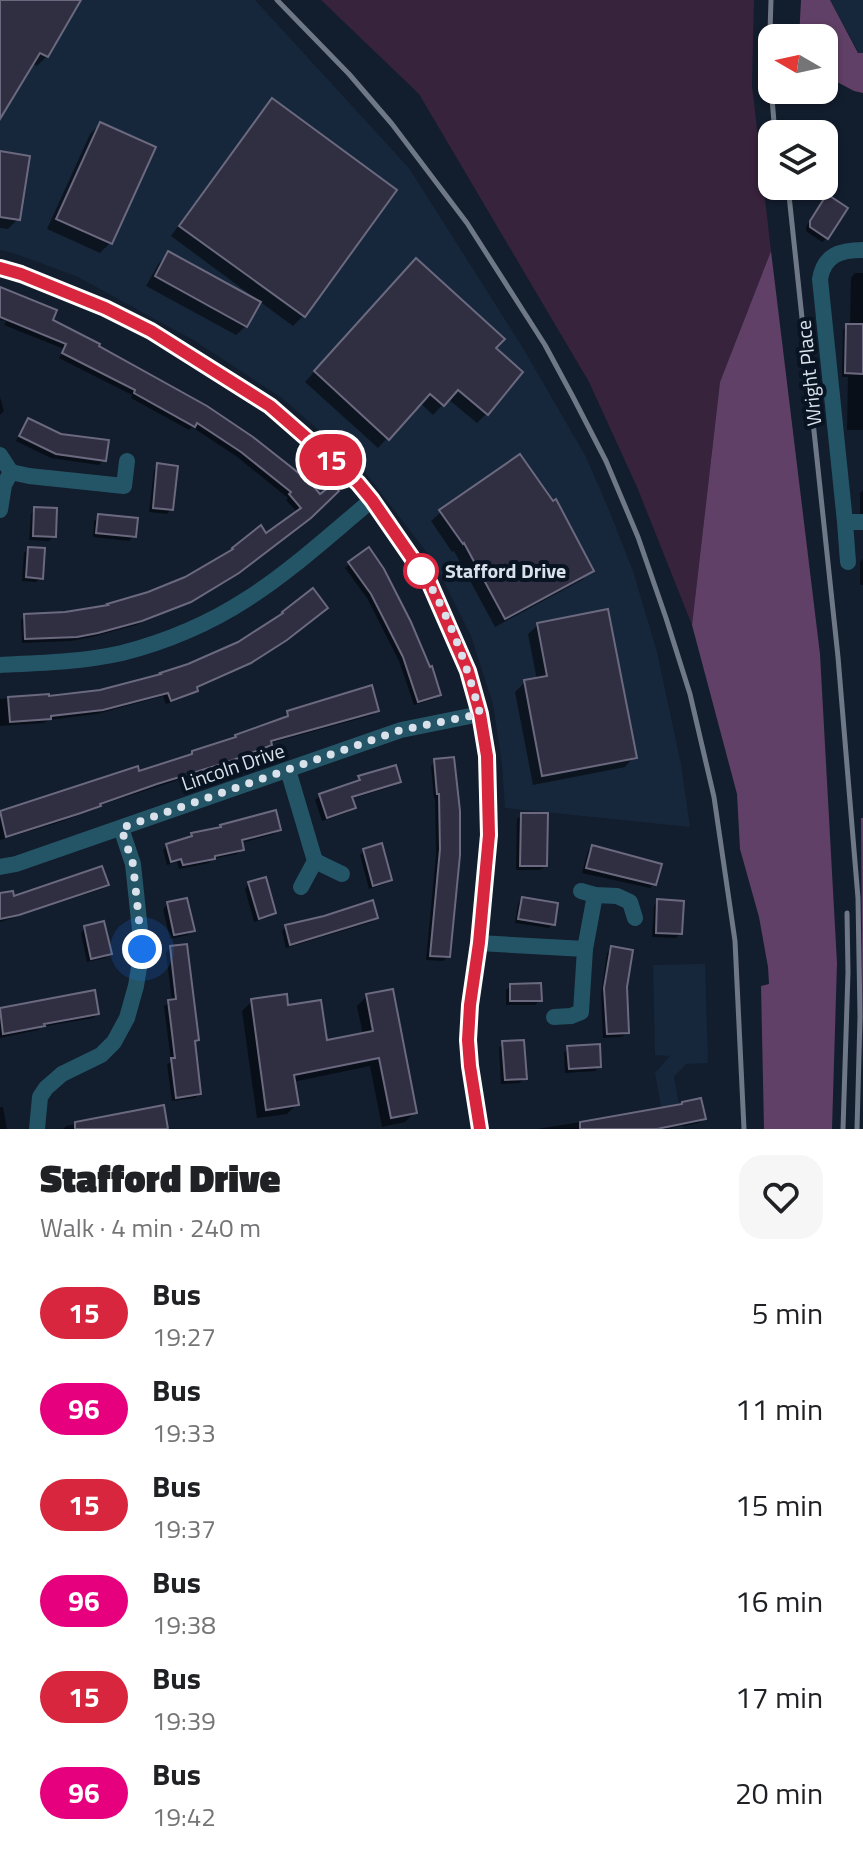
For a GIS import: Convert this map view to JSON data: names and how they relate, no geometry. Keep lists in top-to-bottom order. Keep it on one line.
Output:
{"streets":{"street":["Wright Place","Lincoln Drive"]},"places":["Stafford Drive"],"lines":["bus line 15"],"north":"left","page":{"on_map":"15","heading":["Stafford Drive","Walk · 4 min · 240 m"],"list":[{"mark":"15","name":"Bus","note":"19:27","value":"5 min"},{"mark":"96","name":"Bus","note":"19:33","value":"11 min"},{"mark":"15","name":"Bus","note":"19:37","value":"15 min"},{"mark":"96","name":"Bus","note":"19:38","value":"16 min"},{"mark":"15","name":"Bus","note":"19:39","value":"17 min"},{"mark":"96","name":"Bus","note":"19:42","value":"20 min"}]}}
